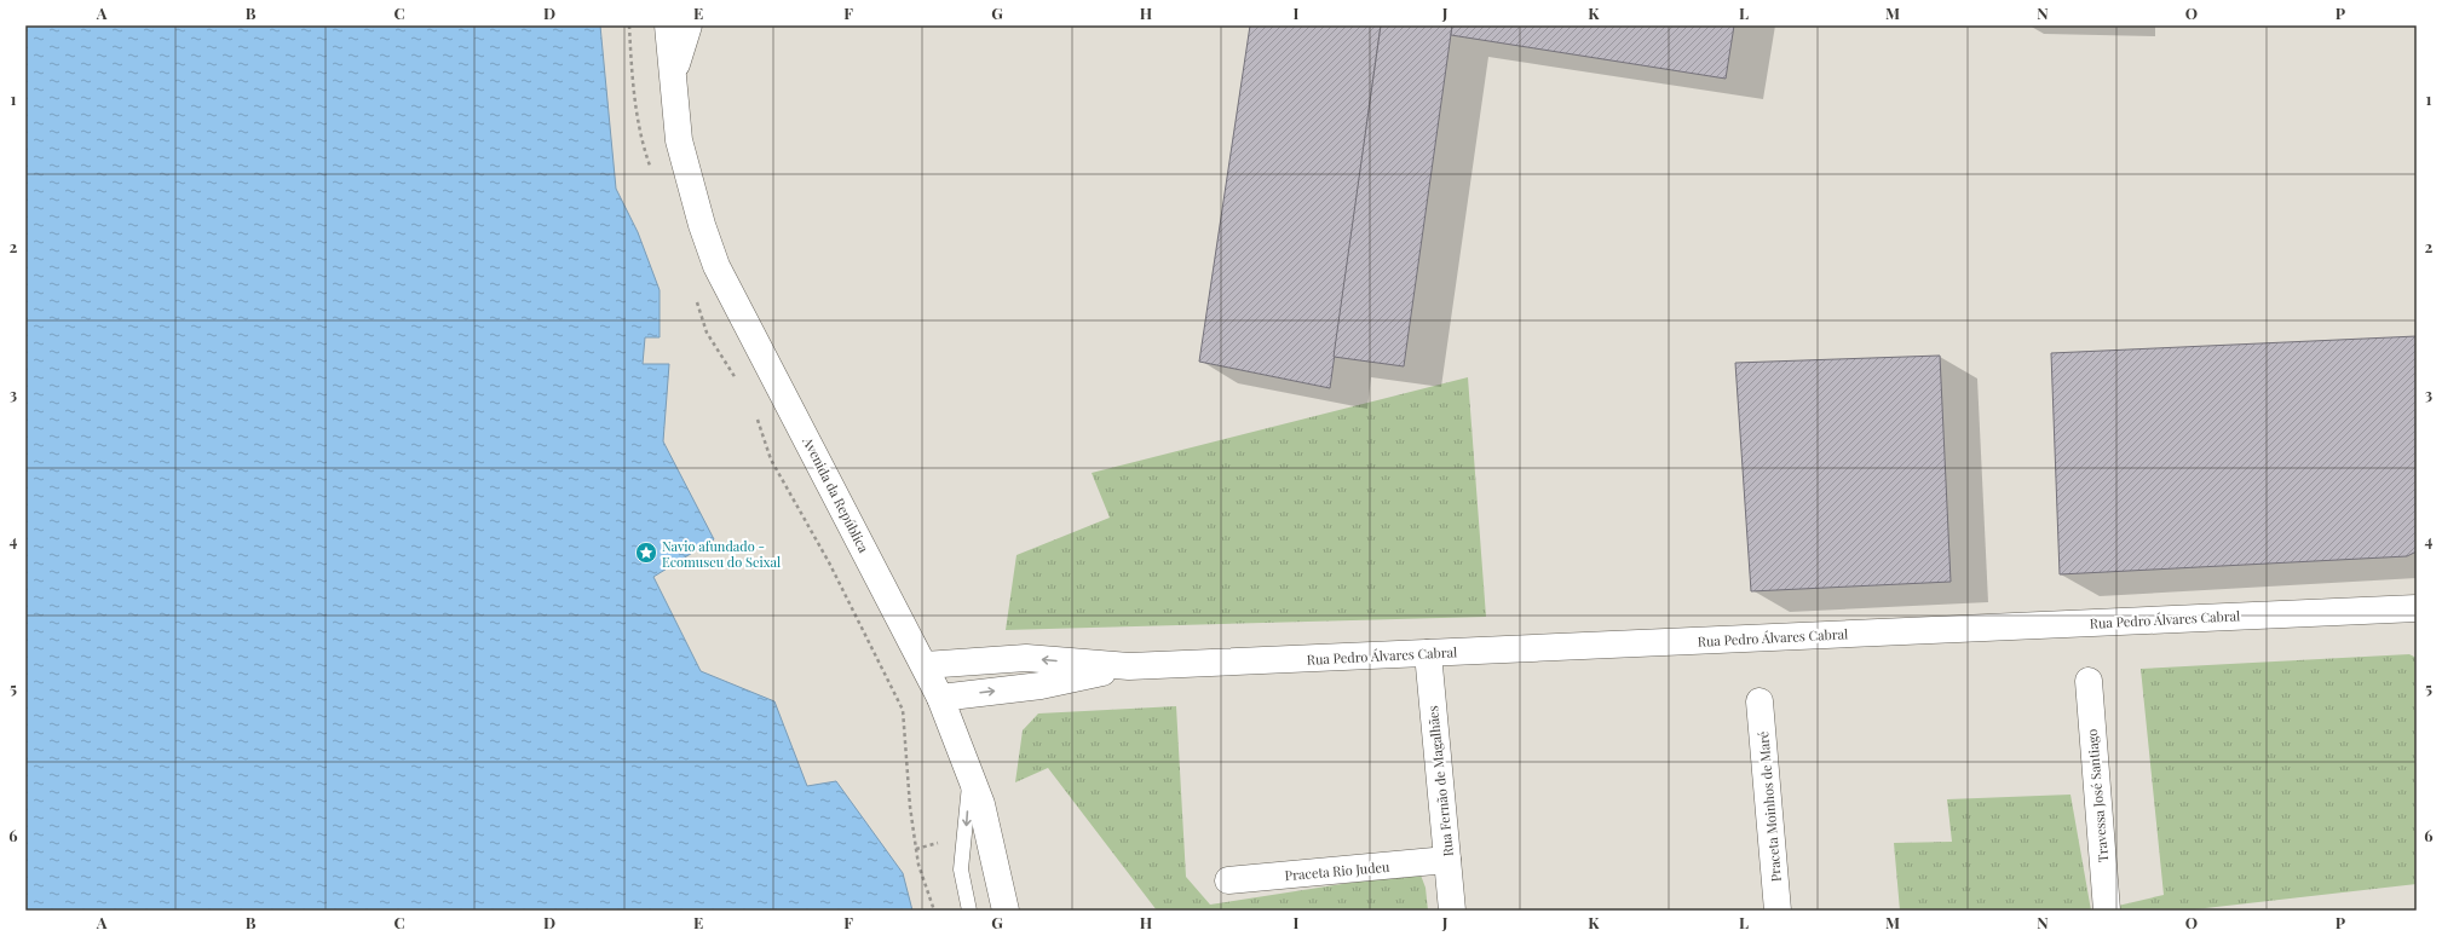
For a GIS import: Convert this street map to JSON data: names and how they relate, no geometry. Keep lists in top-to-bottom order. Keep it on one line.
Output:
{"streets":{"street":["Avenida da República","Rua Pedro Álvares Cabral","Rua Fernão de Magalhães","Travessa José Santiago","Praceta Moinhos de Maré","Praceta Rio Judeu"]},"crossings":[["Avenida da República","Rua Pedro Álvares Cabral"],["Rua Pedro Álvares Cabral","Rua Fernão de Magalhães"],["Rua Fernão de Magalhães","Praceta Rio Judeu"]],"places":{"place":["Navio afundado - Ecomuseu do Seixal"]},"grid":{"columns":["A","B","C","D","E","F","G","H","I","J","K","L","M","N","O","P"],"rows":["1","2","3","4","5","6"]}}
